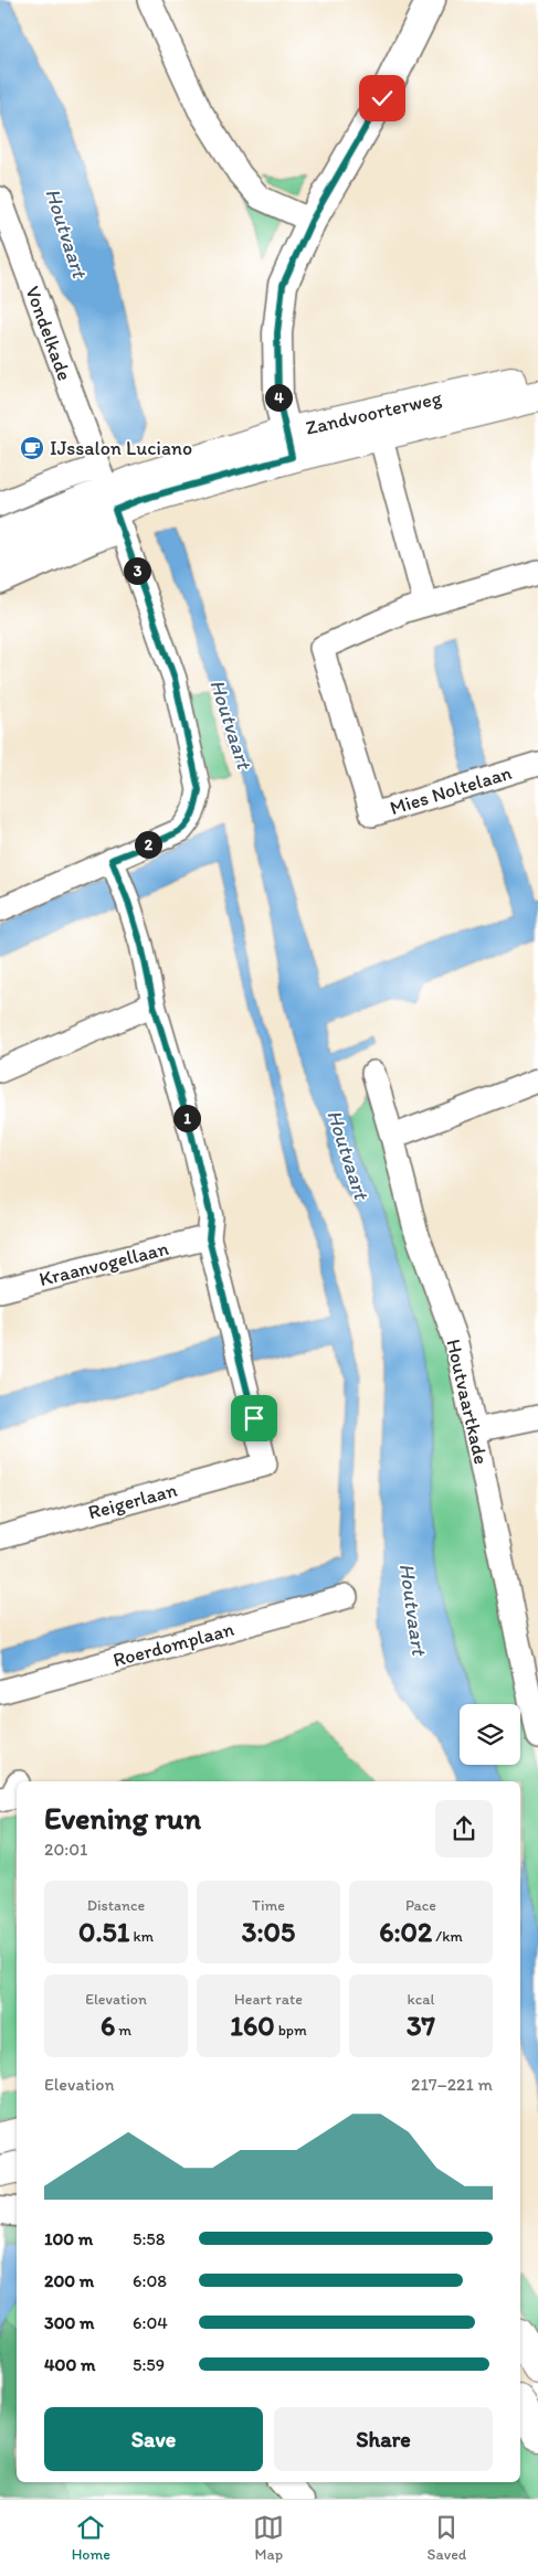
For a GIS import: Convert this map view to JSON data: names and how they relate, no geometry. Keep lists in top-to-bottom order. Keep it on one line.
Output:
{"streets":{"main road":["Zandvoorterweg"],"street":["Vondelkade","Mies Noltelaan","Kraanvogellaan","Houtvaartkade","Reigerlaan","Roerdomplaan"]},"crossings":[["Vondelkade","Zandvoorterweg"],["Kraanvogellaan","Reigerlaan"]],"water":["Houtvaart"],"places":{"cafe":["IJssalon Luciano"]},"page":{"pins":["4","3","2","1"],"heading":["Evening run","20:01"],"stats":[["Distance","0.51 km"],["Time","3:05"],["Pace","6:02 /km"],["Elevation","6 m"],["Heart rate","160 bpm"],["kcal","37"]],"chart":["Elevation","217–221 m"],"list":[{"name":"100 m","note":"5:58"},{"name":"200 m","note":"6:08"},{"name":"300 m","note":"6:04"},{"name":"400 m","note":"5:59"}],"buttons":["Save","Share"],"tabs":["Home","Map","Saved"]}}
